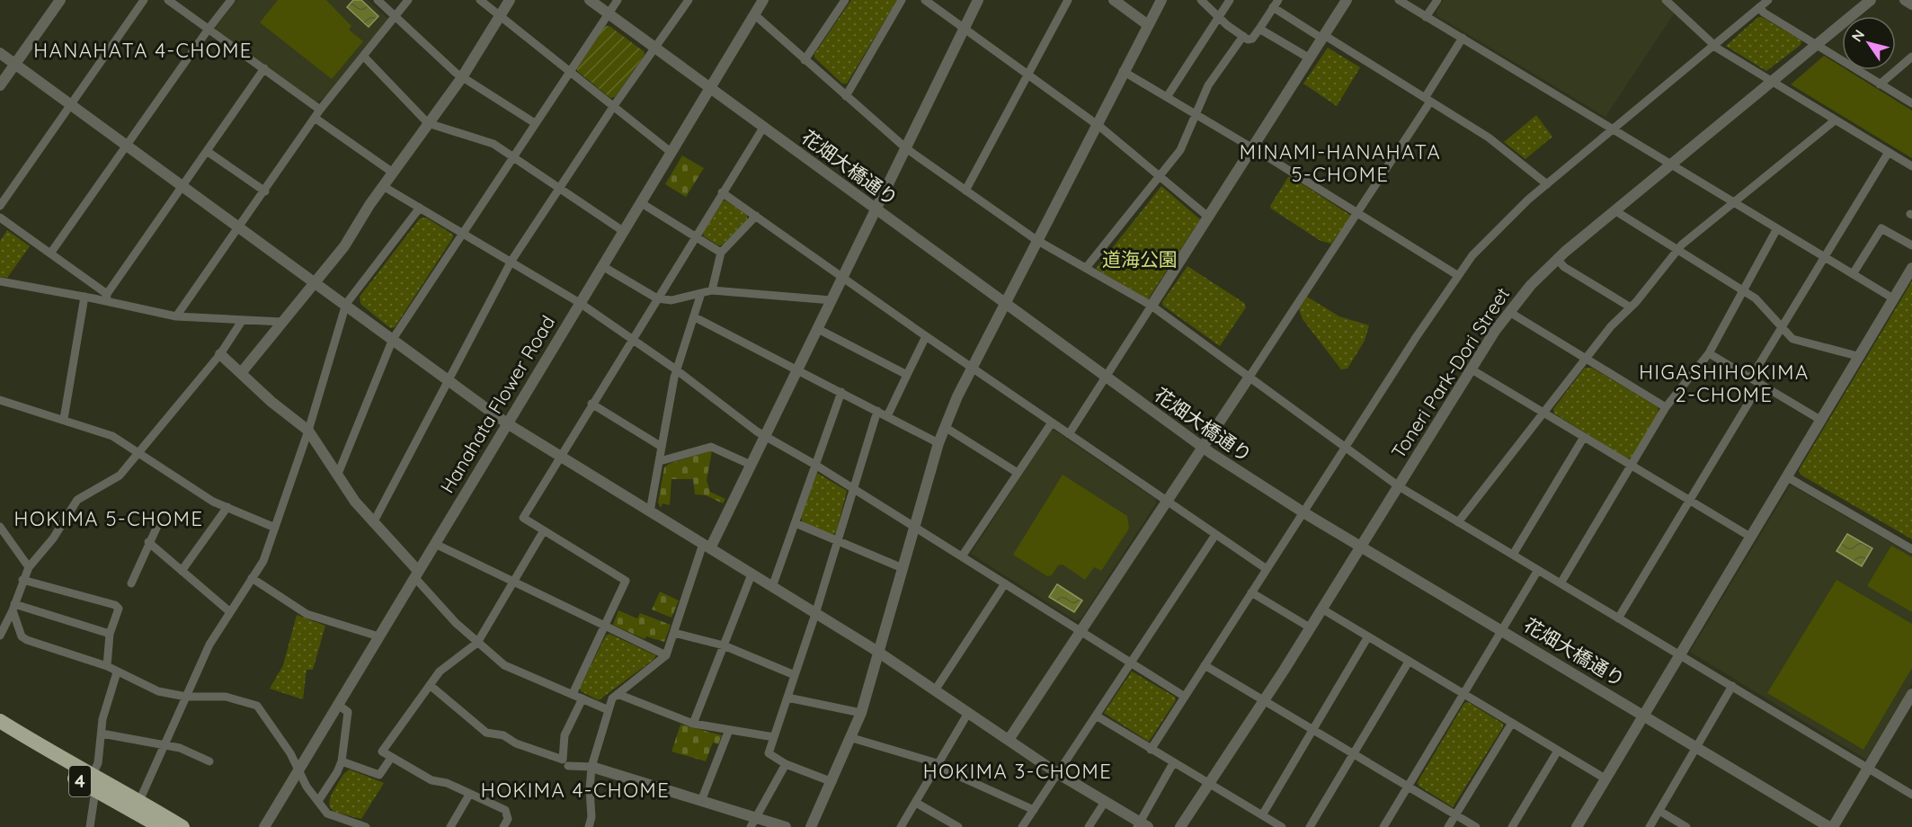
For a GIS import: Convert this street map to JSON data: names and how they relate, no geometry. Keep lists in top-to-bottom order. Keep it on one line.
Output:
{"streets":{"highway":["4"],"street":["花畑大橋通り","Toneri Park-Dori Street","Hanahata Flower Road"]},"crossings":[["花畑大橋通り","Toneri Park-Dori Street"],["花畑大橋通り","Hanahata Flower Road"]],"districts":["HANAHATA 4-CHOME","MINAMI-HANAHATA 5-CHOME","HIGASHIHOKIMA 2-CHOME","HOKIMA 5-CHOME","HOKIMA 3-CHOME","HOKIMA 4-CHOME"],"parks":["道海公園"],"north":"top left"}
